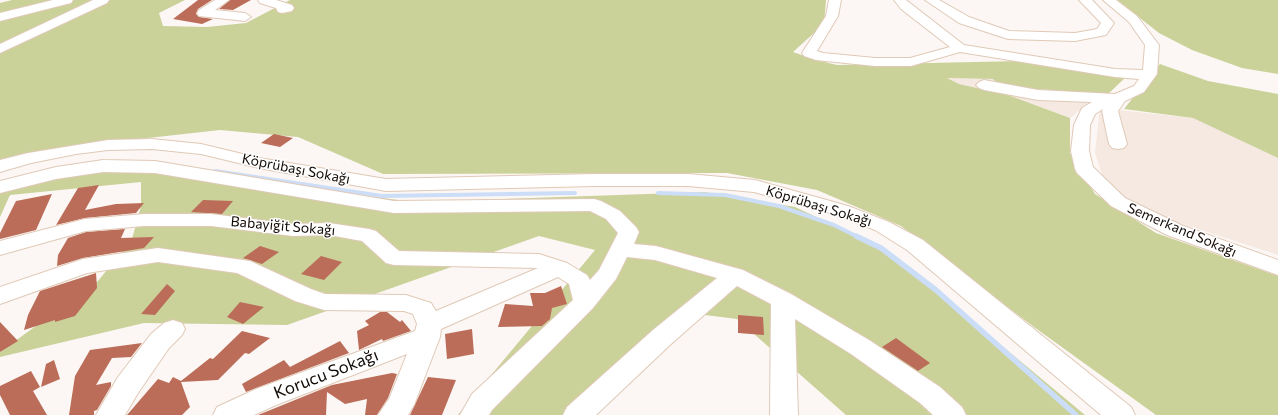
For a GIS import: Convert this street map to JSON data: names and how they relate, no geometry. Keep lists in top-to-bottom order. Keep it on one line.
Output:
{"streets":{"street":["Köprübaşı Sokağı","Babayiğit Sokağı","Semerkand Sokağı","Korucu Sokağı"]},"crossings":[["Babayiğit Sokağı","Korucu Sokağı"]]}
